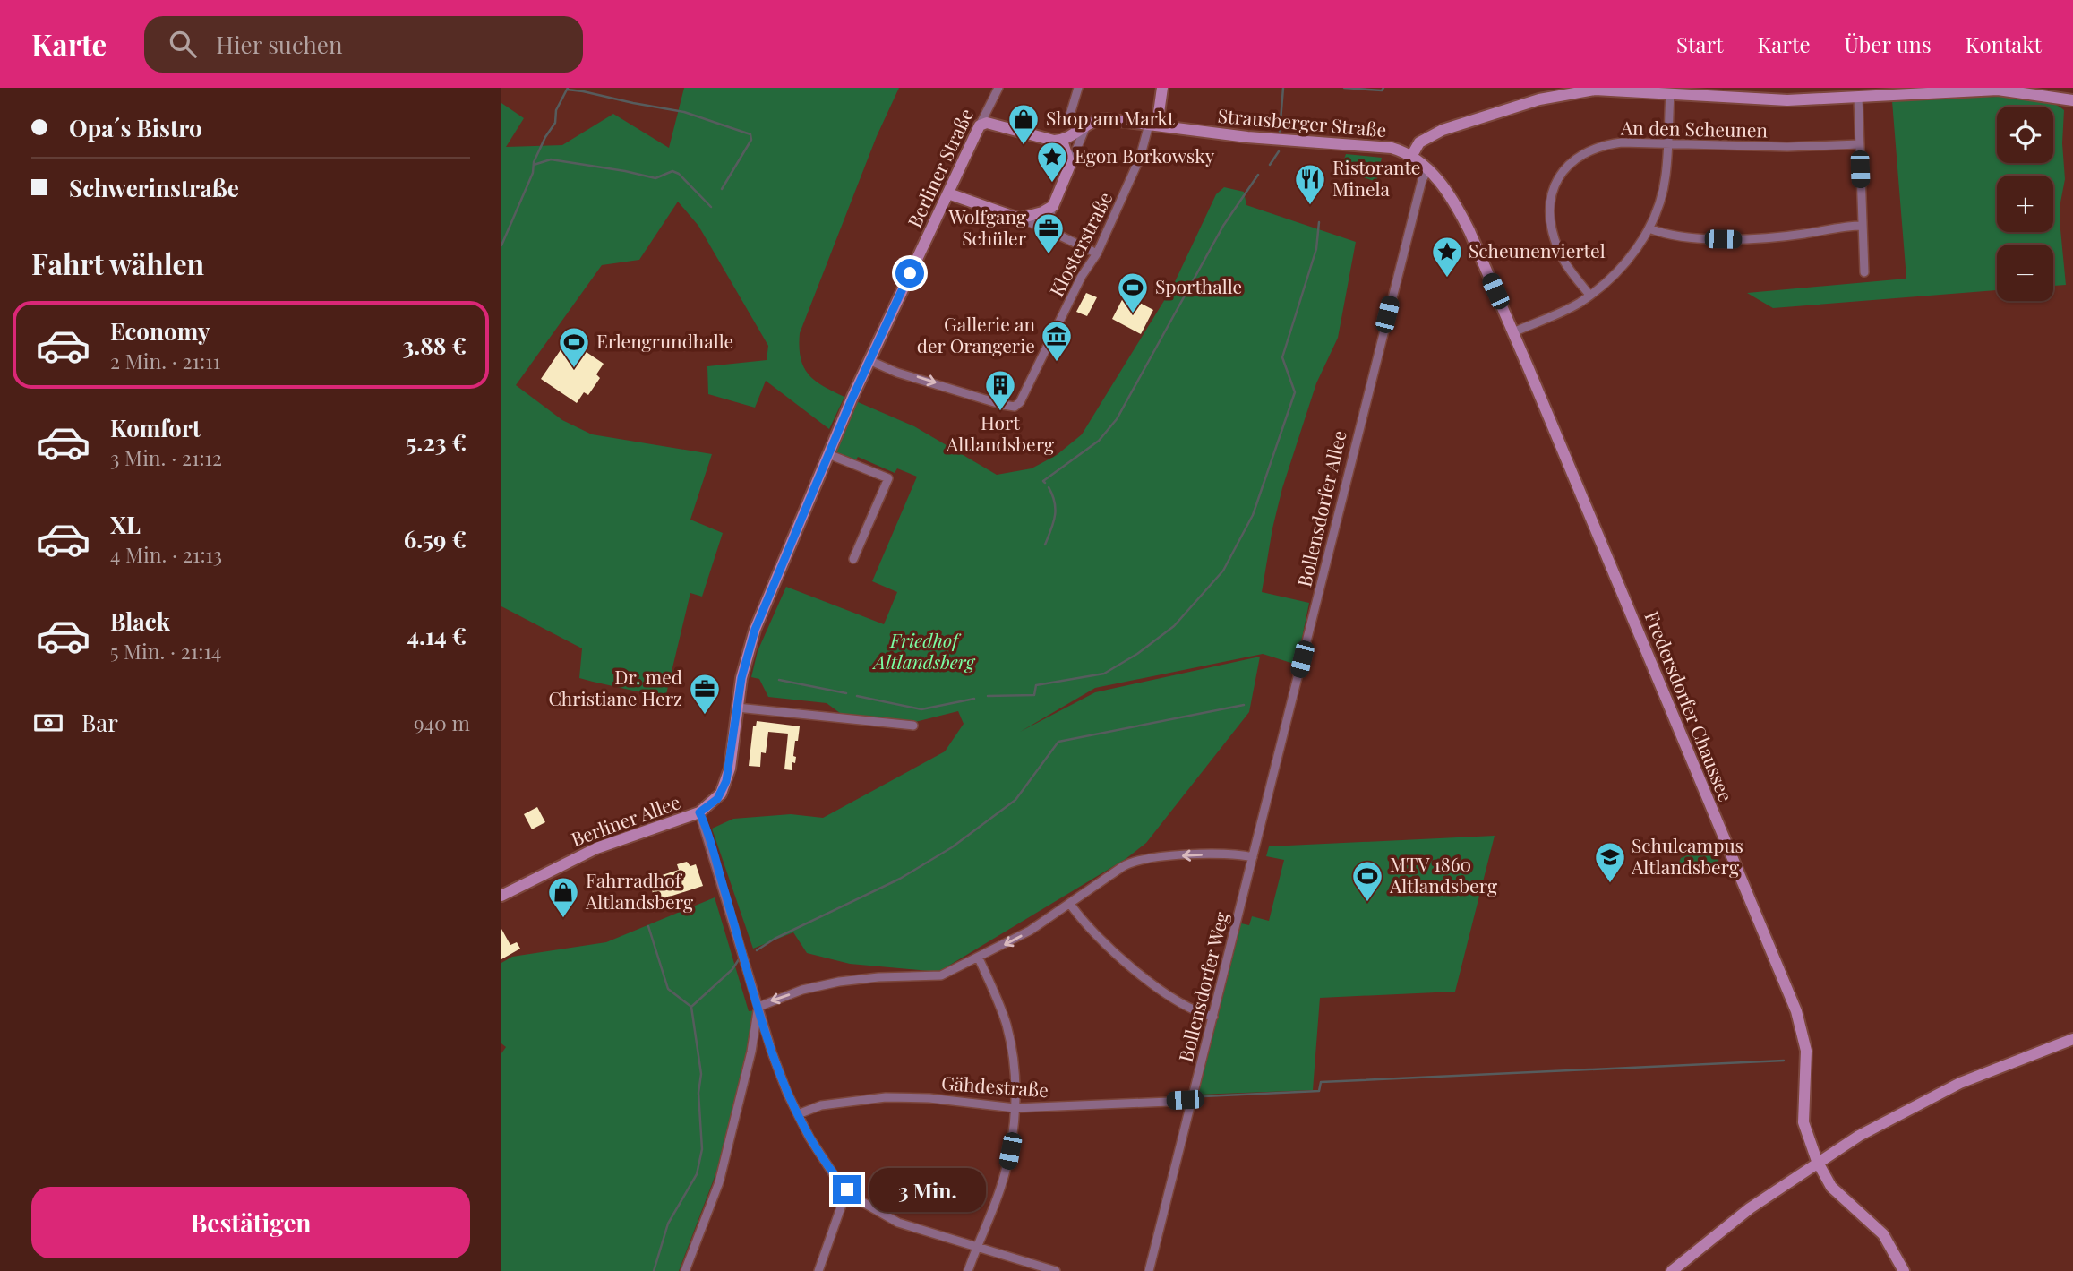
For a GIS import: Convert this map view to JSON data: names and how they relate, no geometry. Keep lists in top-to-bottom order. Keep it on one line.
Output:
{"streets":{"main road":["Strausberger Straße","Berliner Straße","Fredersdorfer Chaussee","Berliner Allee"],"street":["An den Scheunen","Klosterstraße","Bollensdorfer Allee","Bollensdorfer Weg","Gähdestraße"]},"crossings":[["Strausberger Straße","Klosterstraße"],["Strausberger Straße","Fredersdorfer Chaussee"],["Berliner Straße","Klosterstraße"],["Berliner Straße","Berliner Allee"],["Bollensdorfer Allee","Fredersdorfer Chaussee"],["Bollensdorfer Allee","Bollensdorfer Weg"],["Bollensdorfer Weg","Gähdestraße"]],"parks":["Friedhof Altlandsberg"],"places":{"shop":["Shop am Markt","Fahrradhof Altlandsberg"],"place":["Egon Borkowsky","Scheunenviertel"],"restaurant":["Ristorante Minela"],"office":["Wolfgang Schüler","Dr. med Christiane Herz"],"sports":["Sporthalle","Erlengrundhalle","MTV 1860 Altlandsberg"],"museum":["Gallerie an der Orangerie"],"building":["Hort Altlandsberg"],"school or university":["Schulcampus Altlandsberg"]},"page":{"header":"Karte","search":"Hier suchen","nav":["Start","Karte","Über uns","Kontakt"],"banner":["Opa´s Bistro","Schwerinstraße"],"map_buttons":["+","−"],"heading":"Fahrt wählen","list":[{"name":"Economy","note":"2 Min. · 21:11","value":"3.88 €"},{"name":"Komfort","note":"3 Min. · 21:12","value":"5.23 €"},{"name":"XL","note":"4 Min. · 21:13","value":"6.59 €"},{"name":"Black","note":"5 Min. · 21:14","value":"4.14 €"}],"pay":["Bar","940 m"],"bubble":"3 Min.","buttons":"Bestätigen"}}
